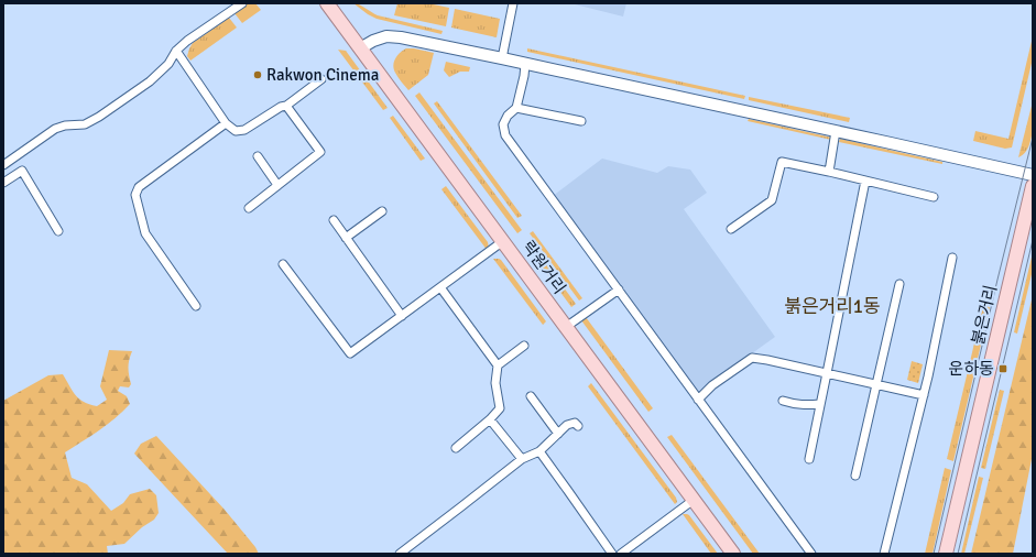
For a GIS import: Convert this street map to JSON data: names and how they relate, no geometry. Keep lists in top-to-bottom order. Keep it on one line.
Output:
{"streets":{"main road":["락원거리","붉은거리"]},"districts":["붉은거리1동"],"places":{"other":["Rakwon Cinema"],"transit":["운하동"]}}
